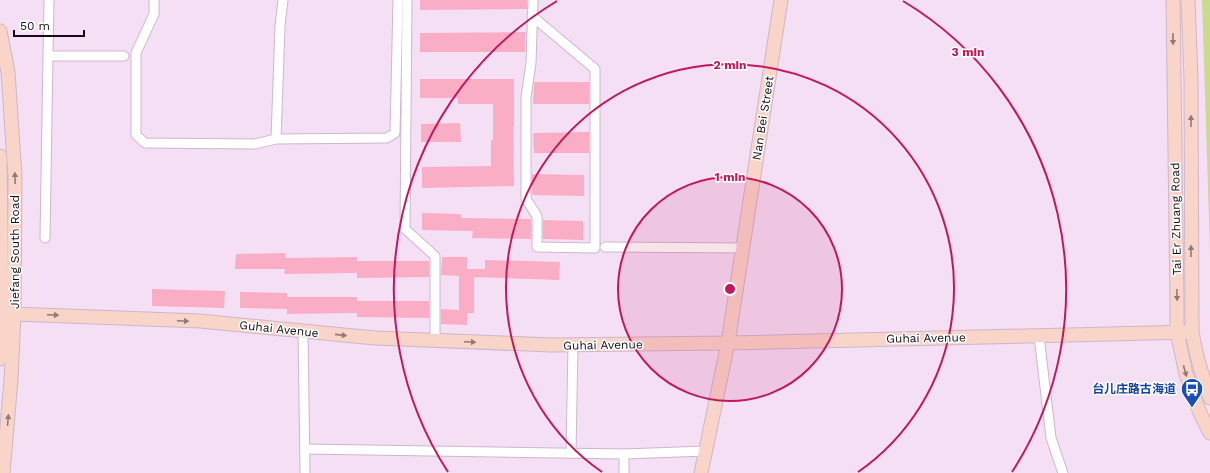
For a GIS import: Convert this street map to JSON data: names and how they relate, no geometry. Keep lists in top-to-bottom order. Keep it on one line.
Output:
{"streets":{"street":["Nan Bei Street","Tai Er Zhuang Road","Jiefang South Road","Guhai Avenue"]},"crossings":[["Nan Bei Street","Guhai Avenue"],["Tai Er Zhuang Road","Guhai Avenue"],["Jiefang South Road","Guhai Avenue"]],"places":{"bus stop":["台儿庄路古海道"]},"scale_bar":"50 m","rings":["3 min","2 min","1 min"]}
